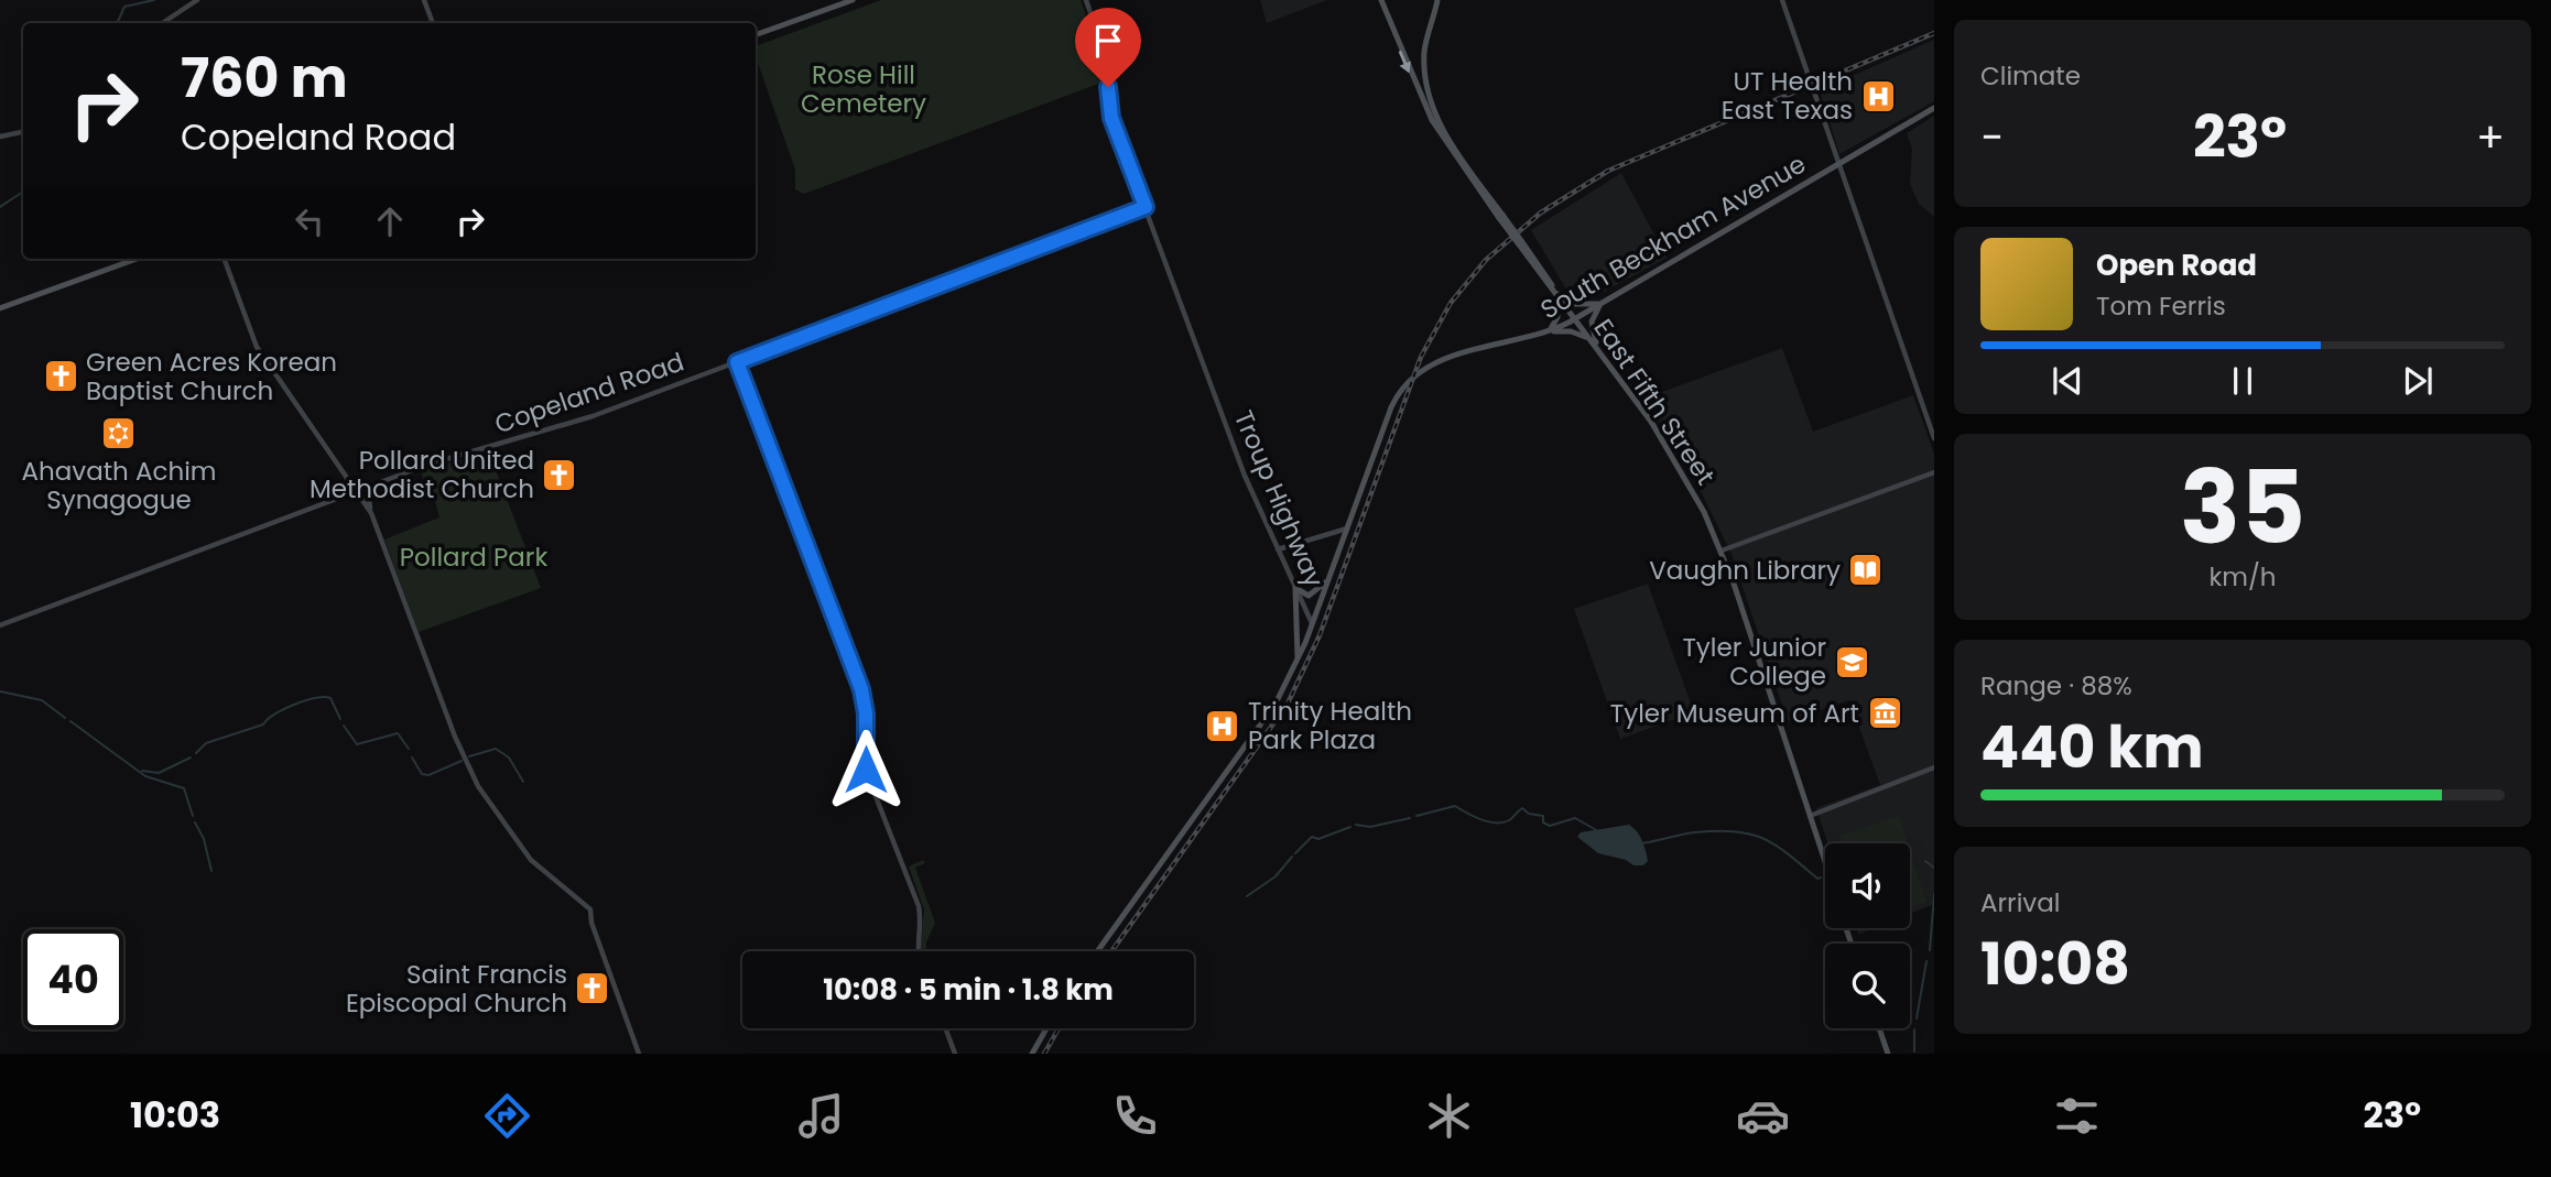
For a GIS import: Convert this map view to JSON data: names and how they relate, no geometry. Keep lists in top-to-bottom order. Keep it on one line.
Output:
{"streets":{"main road":["South Beckham Avenue","East Fifth Street","Troup Highway"],"street":["Copeland Road"]},"crossings":[["South Beckham Avenue","East Fifth Street"],["South Beckham Avenue","Troup Highway"],["Copeland Road","Troup Highway"]],"parks":["Rose Hill Cemetery","Pollard Park"],"places":{"hospital":["UT Health East Texas","Trinity Health Park Plaza"],"church":["Green Acres Korean Baptist Church","Pollard United Methodist Church","Saint Francis Episcopal Church"],"synagogue":["Ahavath Achim Synagogue"],"library":["Vaughn Library"],"school or university":["Tyler Junior College"],"museum":["Tyler Museum of Art"]},"page":{"tile":["Climate",["35","km/h"],["Range · 88%","440 km"],["Arrival","10:08"]],"turn":["760 m","Copeland Road"],"heat":["−","23°","+"],"song":["Open Road","Tom Ferris"],"limit":"40","trip":"10:08 · 5 min · 1.8 km","tabs":["10:03","23°"]}}
